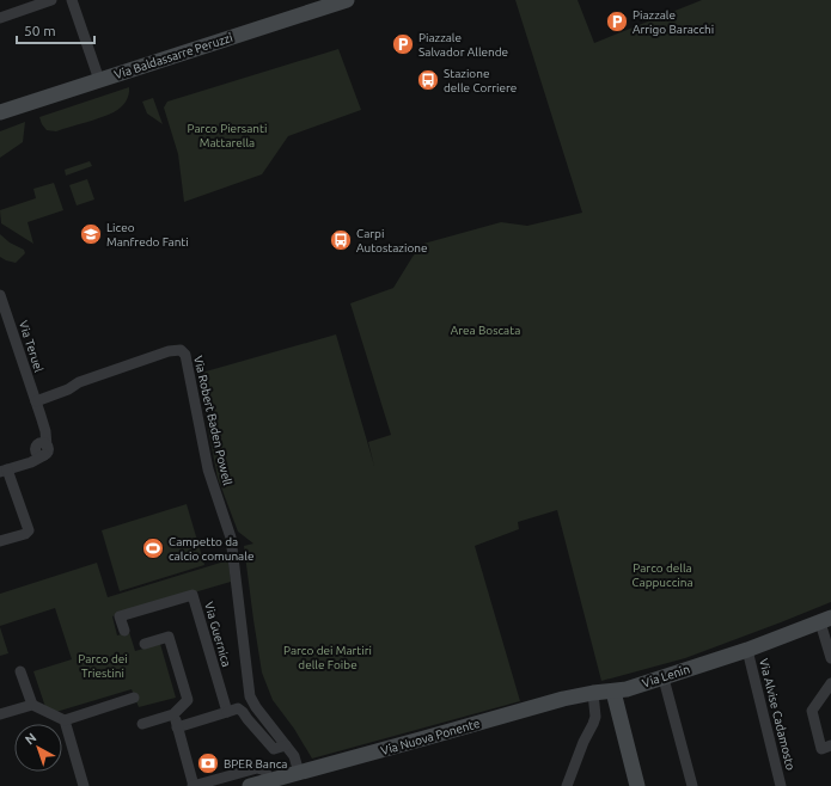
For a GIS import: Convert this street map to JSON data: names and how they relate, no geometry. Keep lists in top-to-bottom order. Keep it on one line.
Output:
{"streets":{"street":["Via Baldassarre Peruzzi","Via Teruel","Via Robert Baden Powell","Via Guernica","Via Lenin","Via Alvise Cadamosto","Via Nuova Ponente"]},"crossings":[["Via Teruel","Via Robert Baden Powell"],["Via Robert Baden Powell","Via Nuova Ponente"],["Via Lenin","Via Alvise Cadamosto"],["Via Lenin","Via Nuova Ponente"]],"parks":["Parco Piersanti Mattarella","Area Boscata","Parco della Cappuccina","Parco dei Martiri delle Foibe","Parco dei Triestini"],"places":{"parking":["Piazzale Arrigo Baracchi","Piazzale Salvador Allende"],"bus stop":["Stazione delle Corriere","Carpi Autostazione"],"school or university":["Liceo Manfredo Fanti"],"sports":["Campetto da calcio comunale"],"bank":["BPER Banca"]},"scale_bar":"50 m","north":"top left"}
